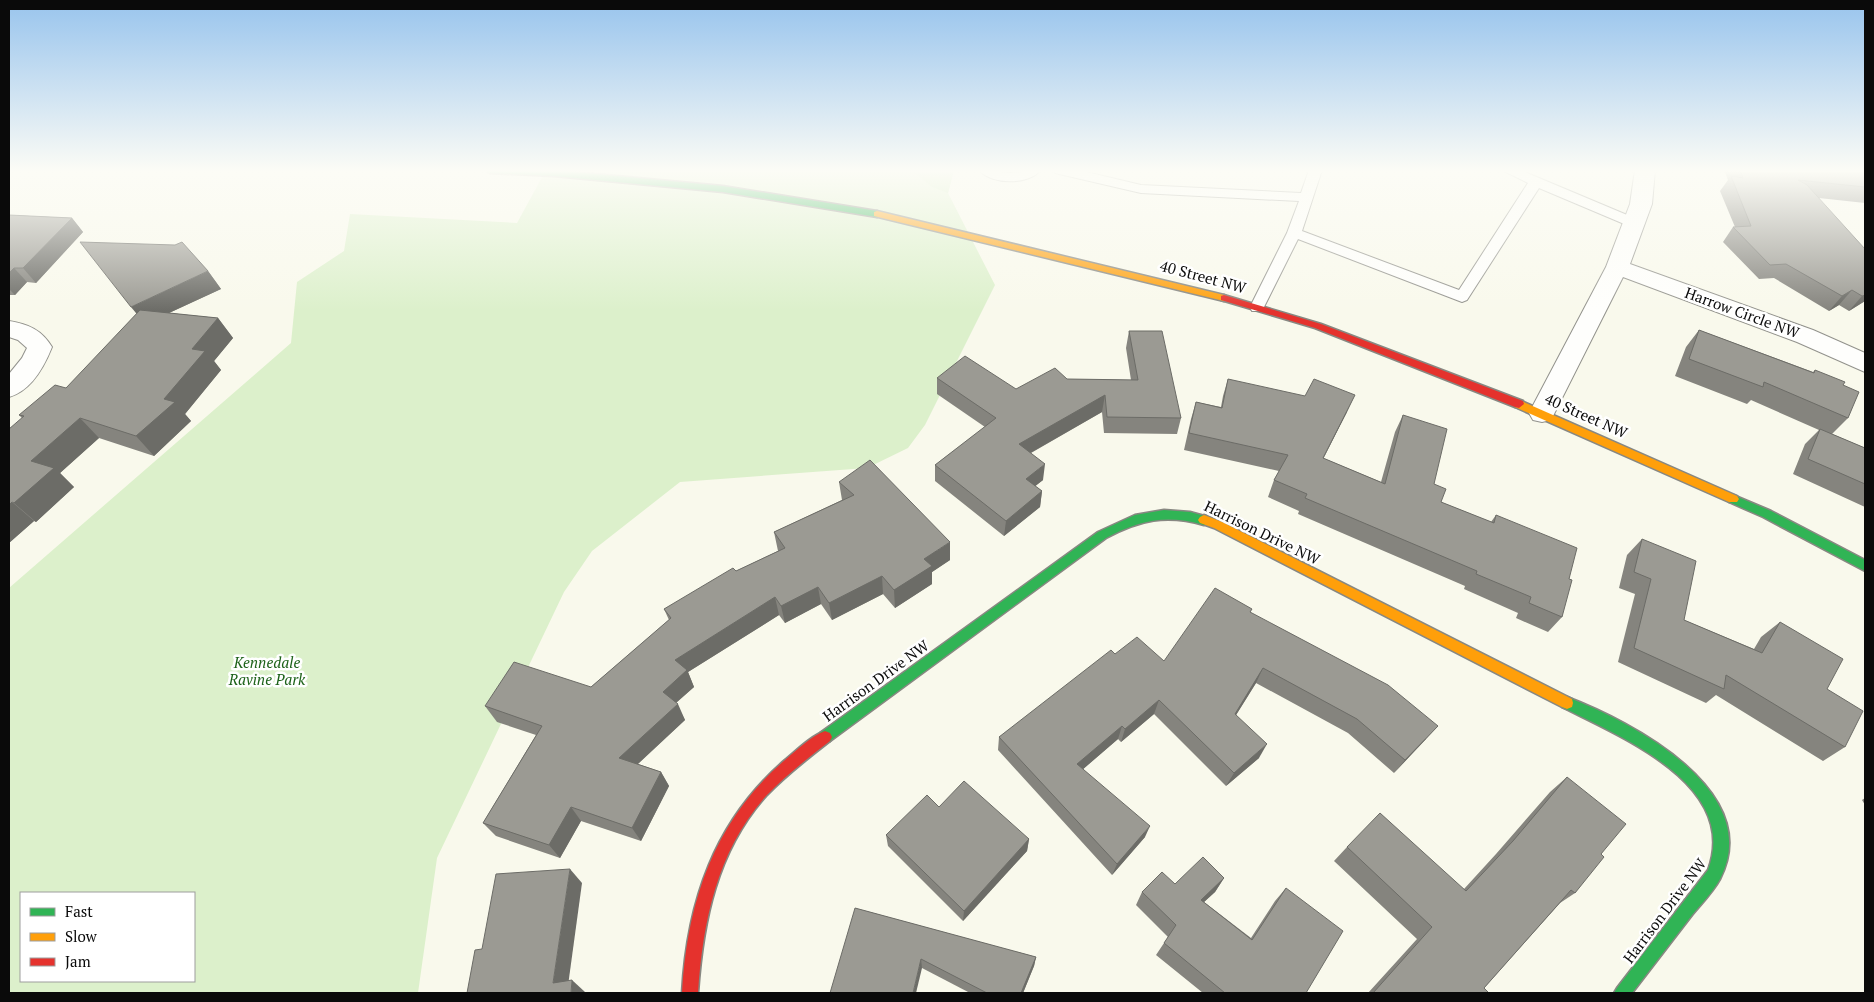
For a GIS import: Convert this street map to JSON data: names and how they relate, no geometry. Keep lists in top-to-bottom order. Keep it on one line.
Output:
{"streets":{"street":["40 Street NW","Harrow Circle NW","Harrison Drive NW"]},"parks":["Kennedale Ravine Park"],"legend":["Fast","Slow","Jam"]}
